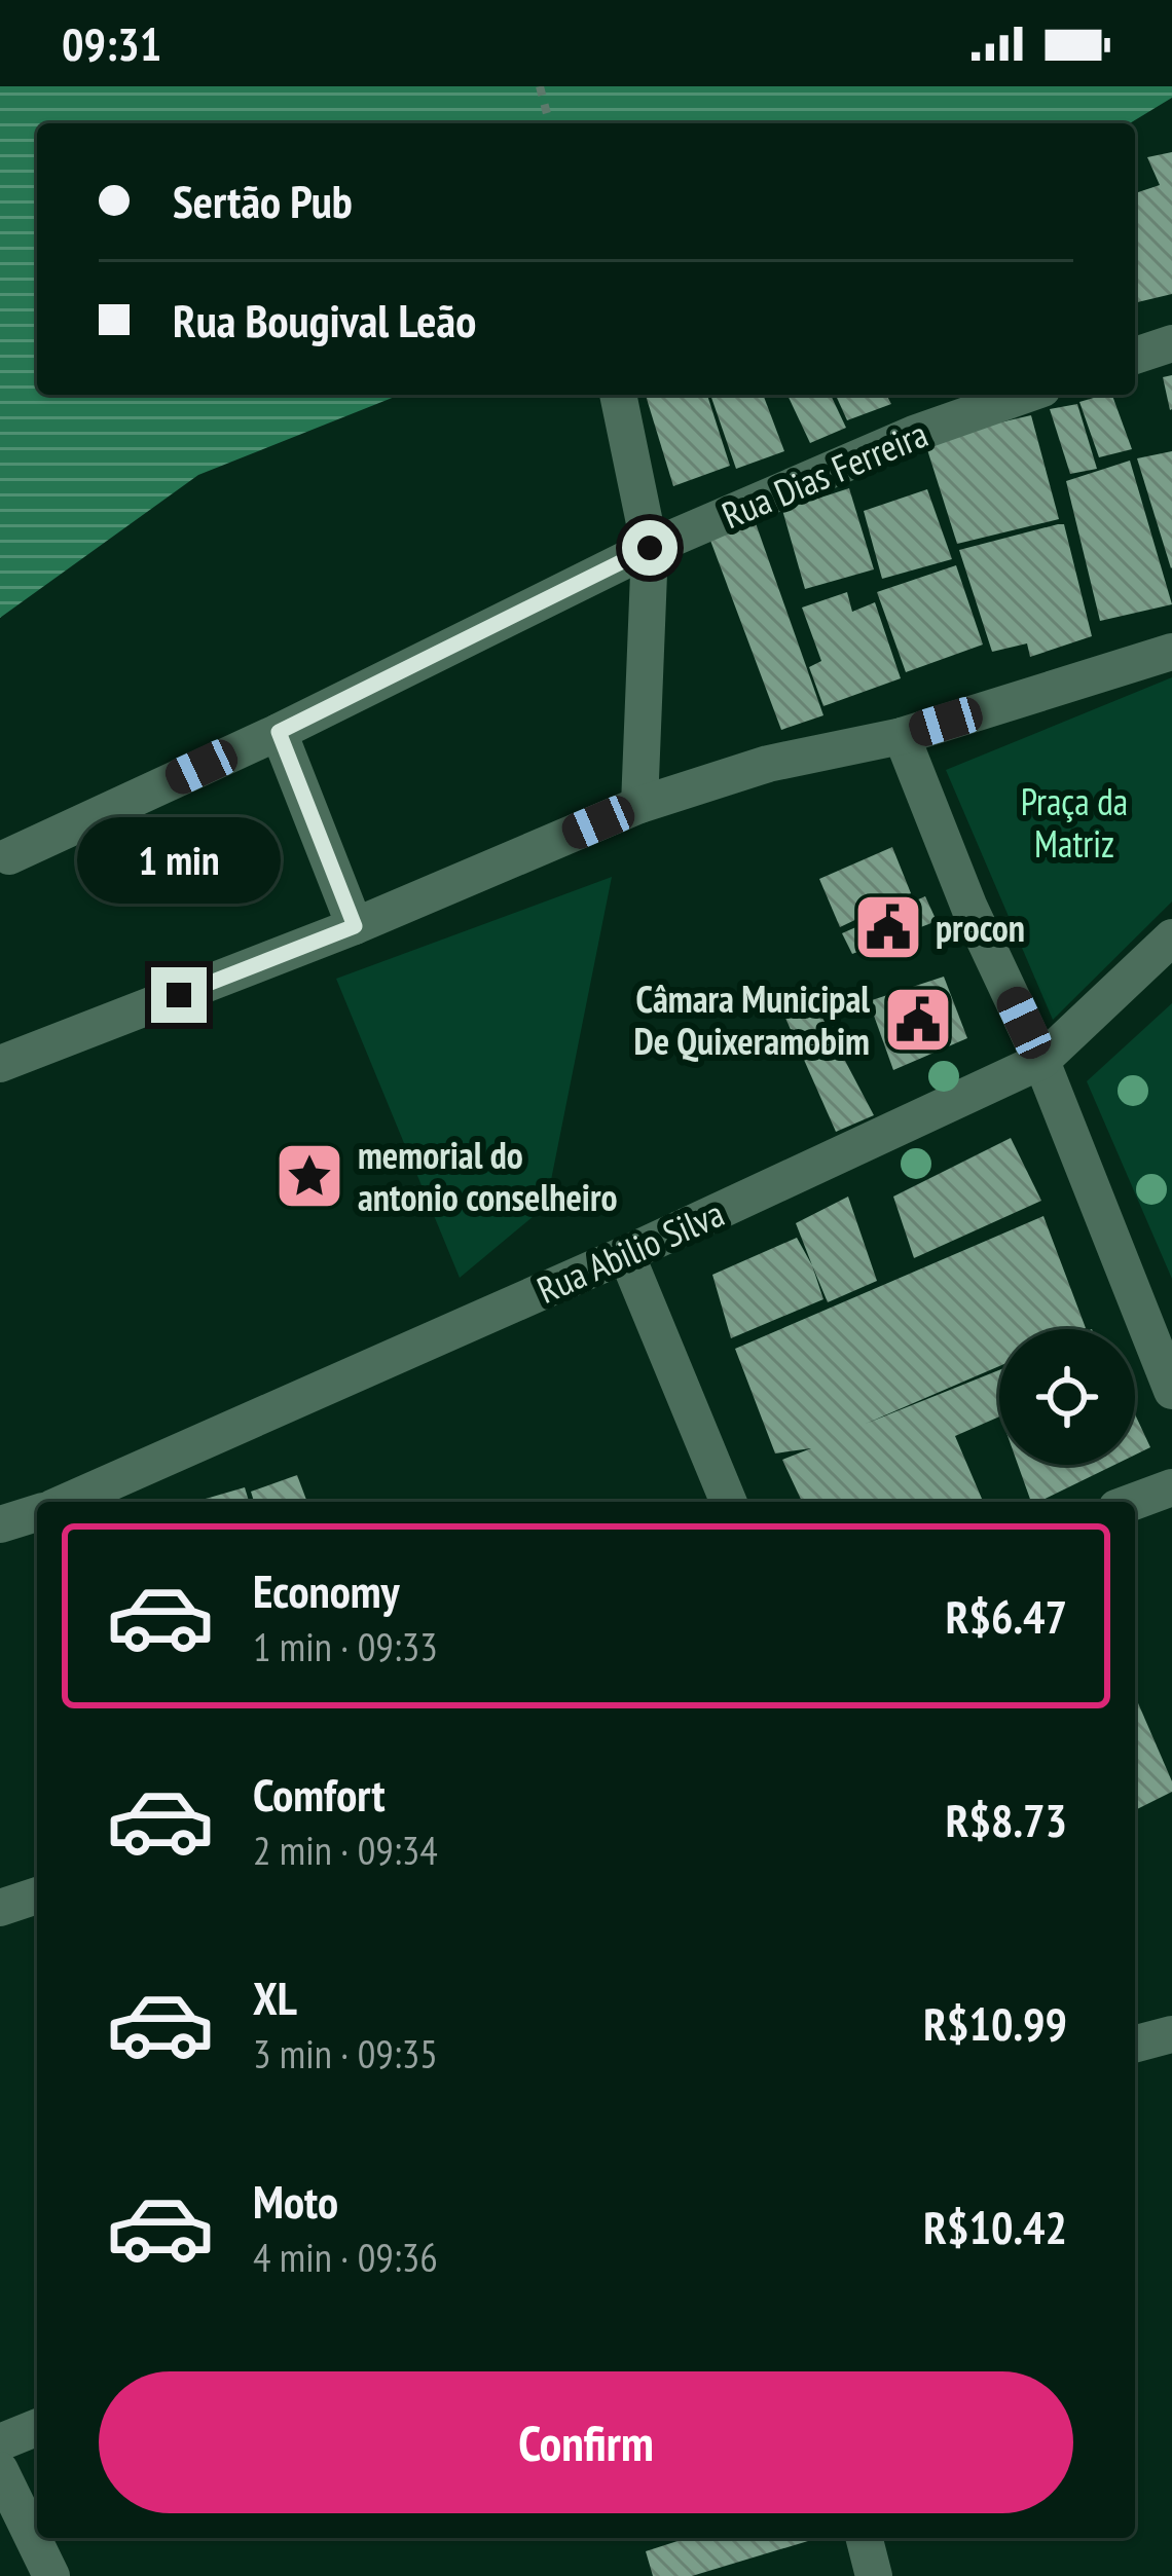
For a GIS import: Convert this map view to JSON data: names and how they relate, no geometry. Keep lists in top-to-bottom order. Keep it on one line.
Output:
{"streets":{"street":["Rua Dias Ferreira","Rua Abilio Silva"]},"parks":["Praça da Matriz"],"places":{"public building":["procon","Câmara Municipal De Quixeramobim"],"place":["memorial do antonio conselheiro"]},"page":{"status":"09:31","banner":["Sertão Pub","Rua Bougival Leão"],"bubble":"1 min","list":[{"name":"Economy","note":"1 min · 09:33","value":"R$6.47"},{"name":"Comfort","note":"2 min · 09:34","value":"R$8.73"},{"name":"XL","note":"3 min · 09:35","value":"R$10.99"},{"name":"Moto","note":"4 min · 09:36","value":"R$10.42"}],"buttons":"Confirm"}}
